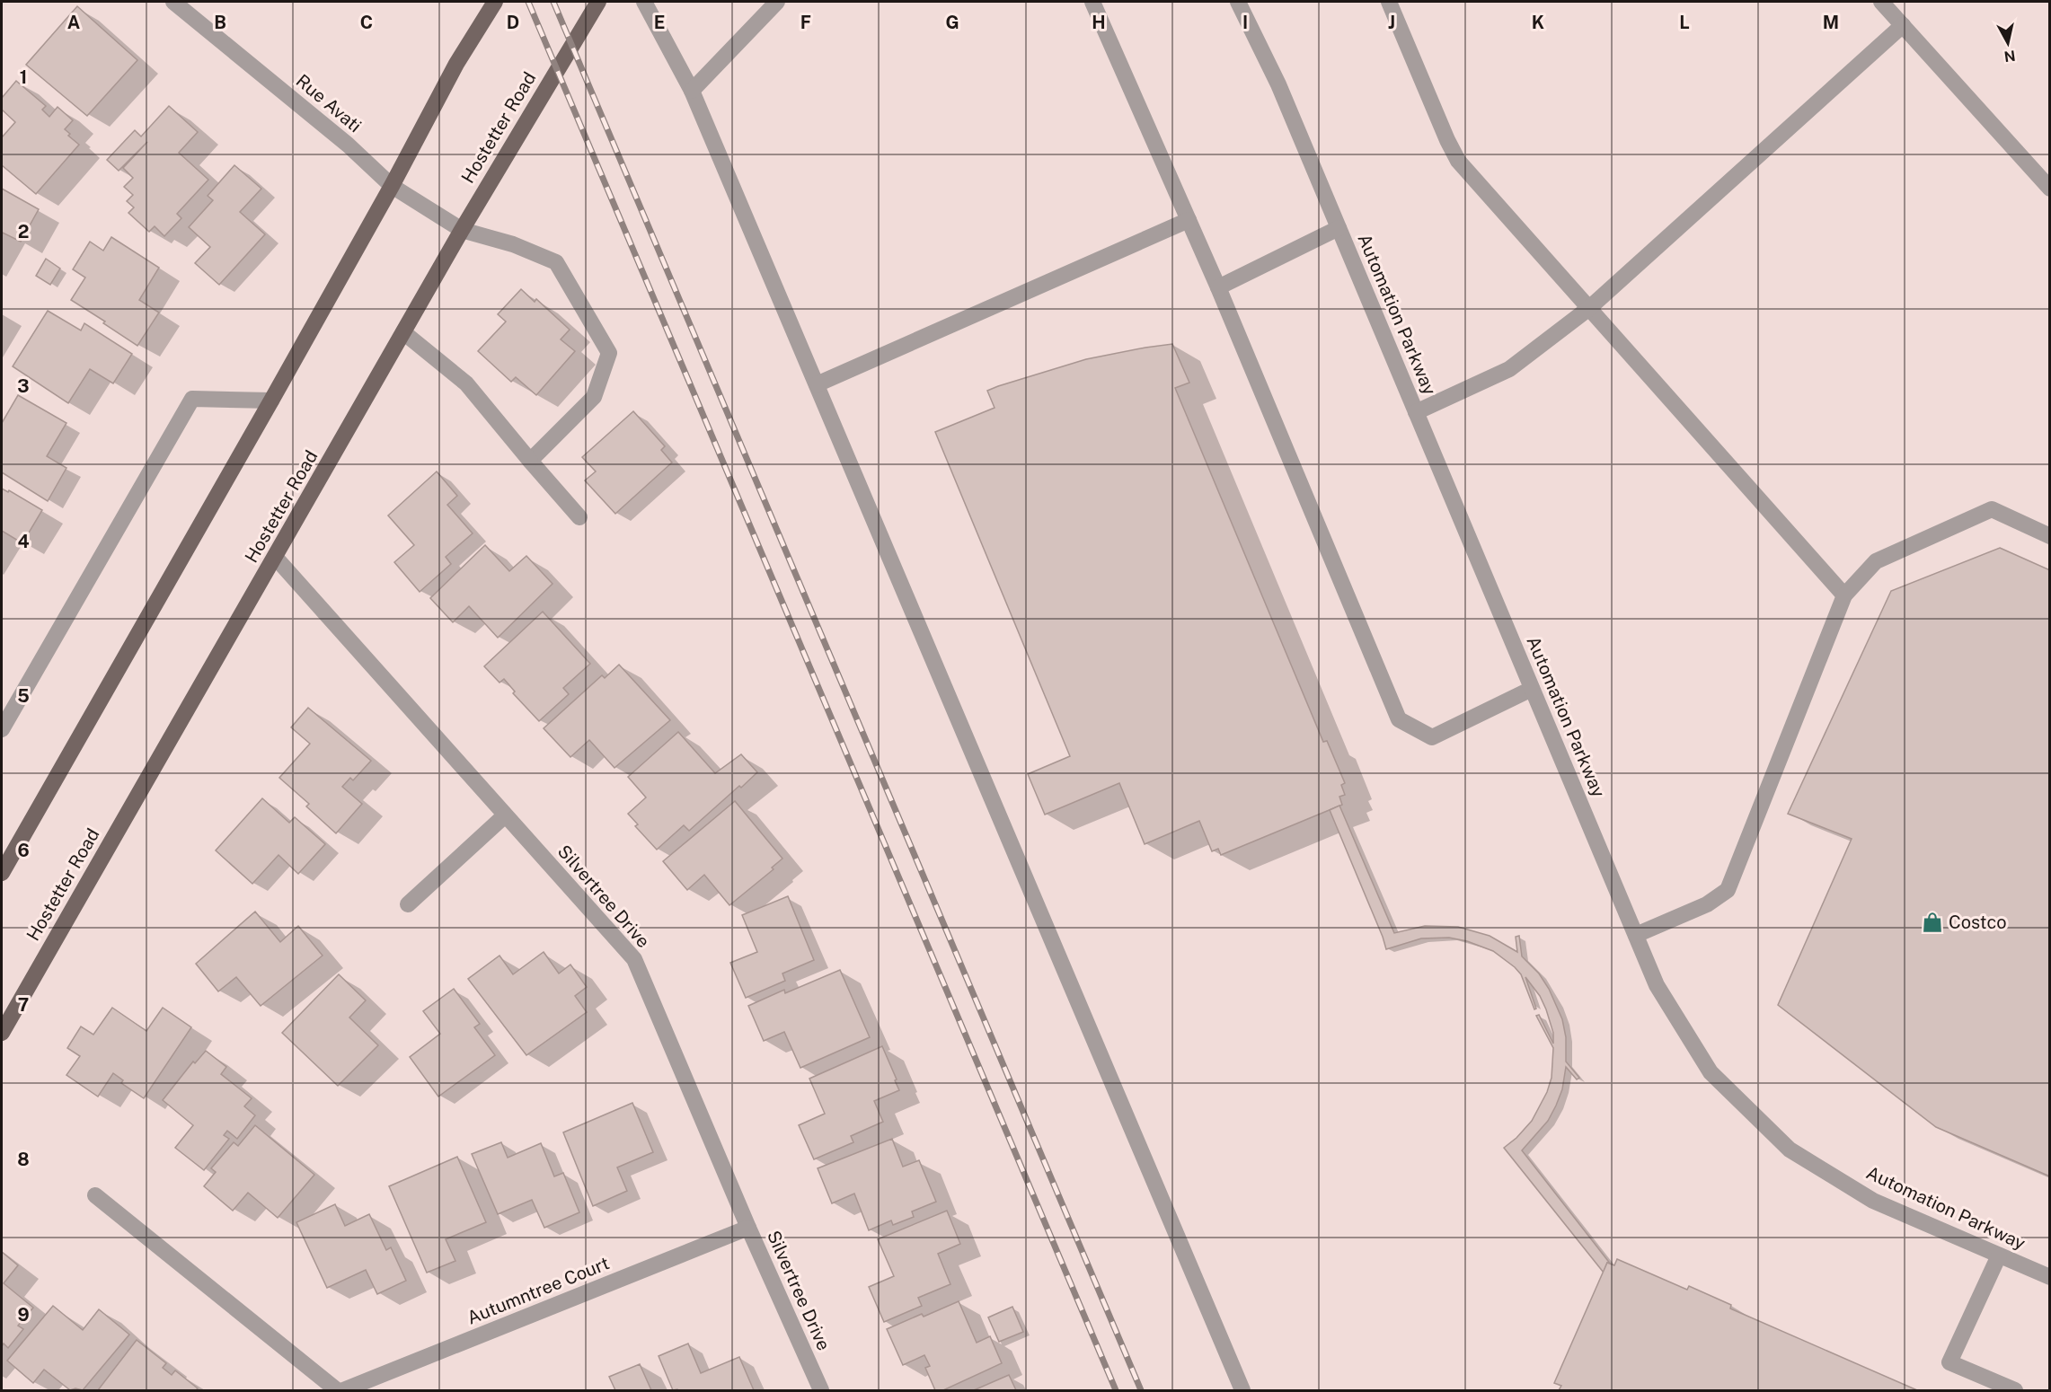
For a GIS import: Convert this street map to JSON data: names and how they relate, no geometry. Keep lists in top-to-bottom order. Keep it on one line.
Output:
{"streets":{"main road":["Hostetter Road"],"street":["Rue Avati","Automation Parkway","Silvertree Drive","Autumntree Court"]},"crossings":[["Rue Avati","Hostetter Road"],["Hostetter Road","Silvertree Drive"],["Silvertree Drive","Autumntree Court"]],"places":{"shop":["Costco"]},"north":"bottom","grid":{"columns":["A","B","C","D","E","F","G","H","I","J","K","L","M"],"rows":["1","2","3","4","5","6","7","8","9"]}}
